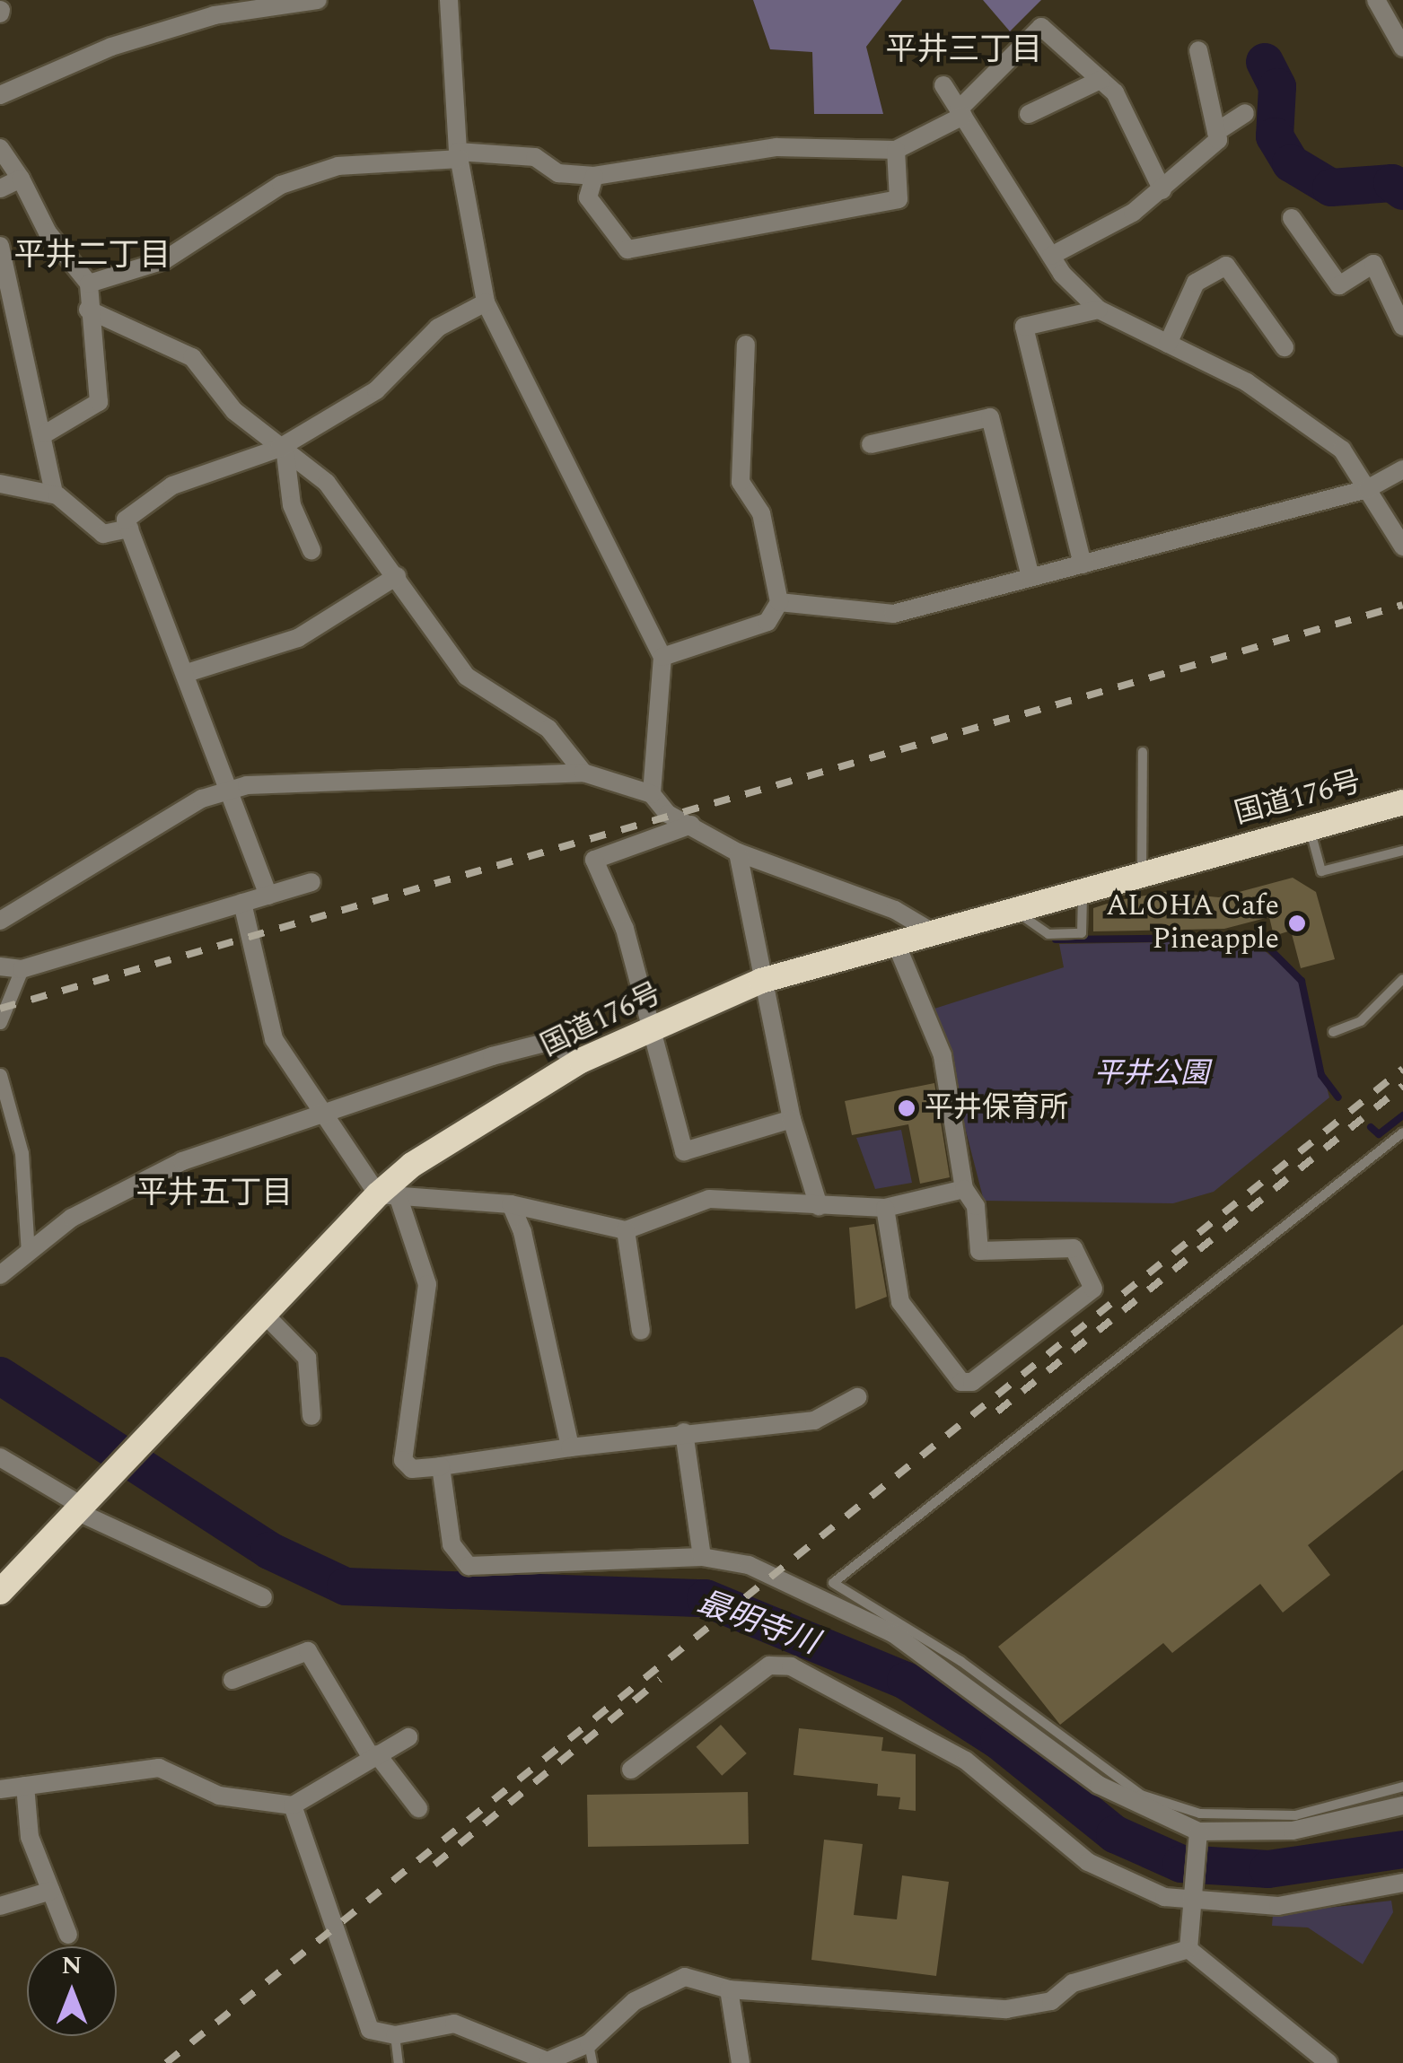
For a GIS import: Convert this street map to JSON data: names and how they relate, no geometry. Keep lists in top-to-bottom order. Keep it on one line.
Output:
{"streets":{"highway":["国道176号"]},"districts":["平井三丁目","平井二丁目","平井五丁目"],"water":["最明寺川"],"parks":["平井公園"],"places":["ALOHA Cafe Pineapple","平井保育所"],"north":"top"}
